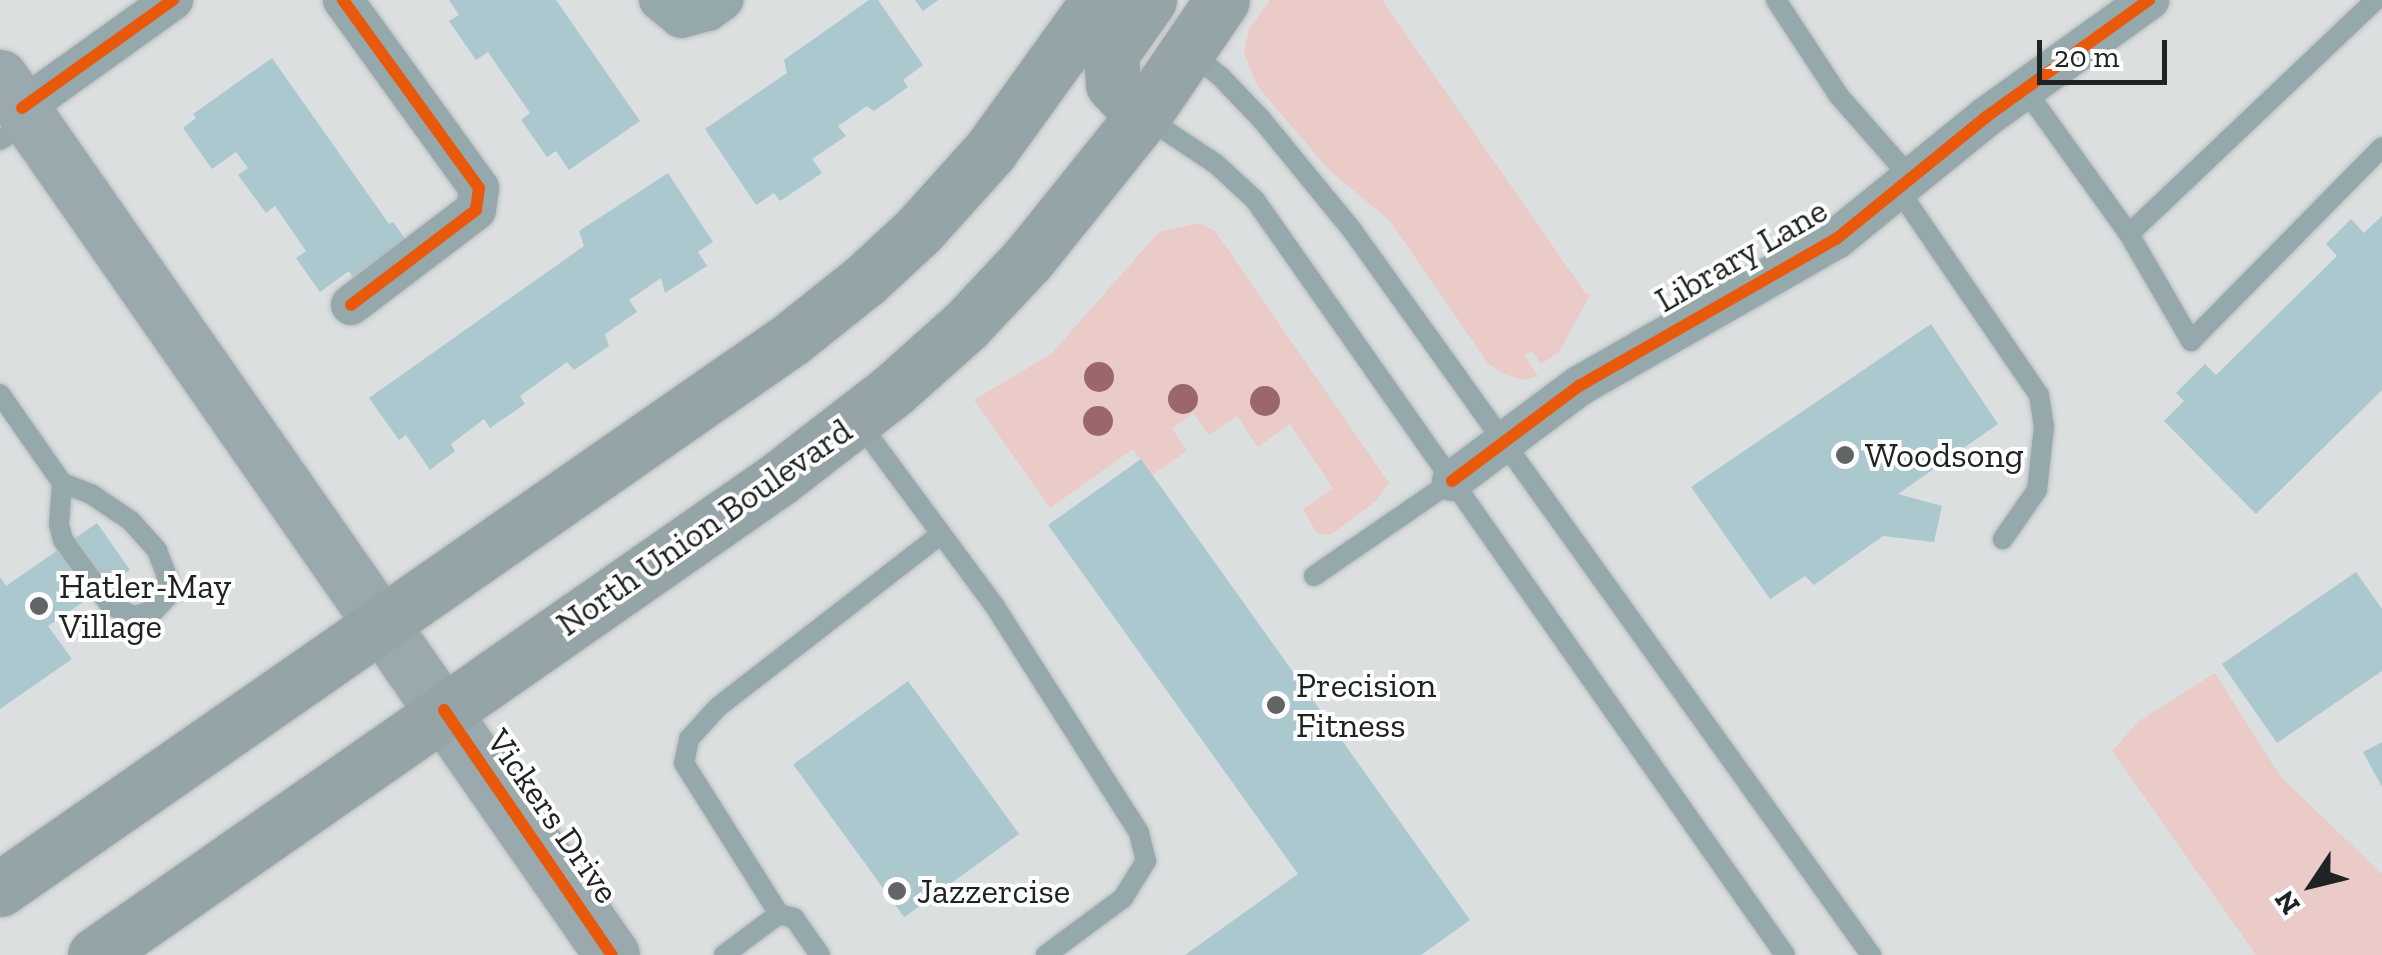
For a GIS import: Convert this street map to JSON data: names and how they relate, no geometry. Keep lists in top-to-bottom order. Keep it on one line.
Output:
{"streets":{"main road":["North Union Boulevard","Vickers Drive"],"street":["Library Lane"]},"crossings":[["North Union Boulevard","Vickers Drive"]],"places":["Woodsong","Hatler-May Village","Precision Fitness","Jazzercise"],"scale_bar":"20 m","north":"bottom left"}
